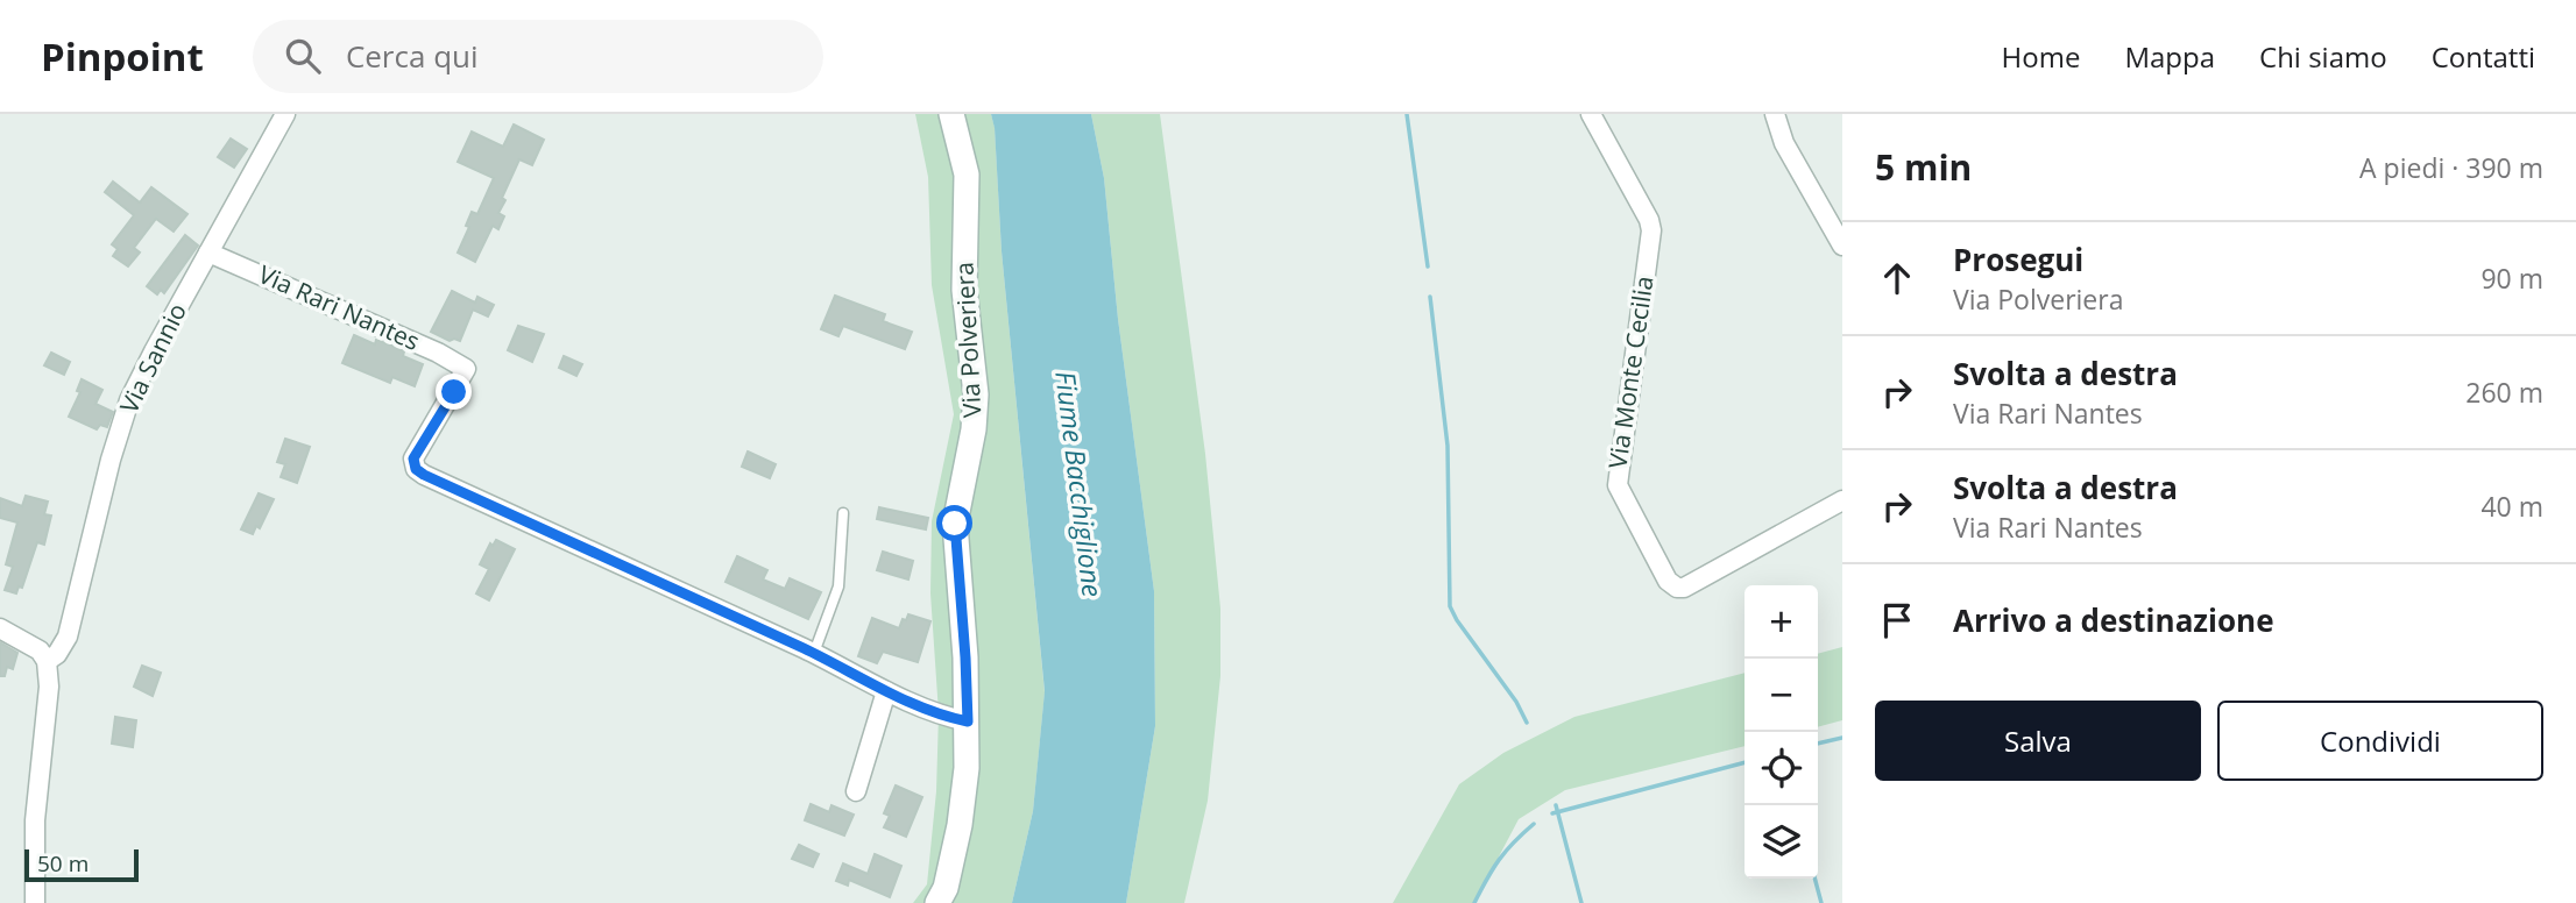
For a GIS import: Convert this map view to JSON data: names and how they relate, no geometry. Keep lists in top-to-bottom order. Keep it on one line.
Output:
{"streets":{"street":["Via Rari Nantes","Via Polveriera","Via Sannio","Via Monte Cecilia"]},"crossings":[["Via Rari Nantes","Via Polveriera"],["Via Rari Nantes","Via Sannio"]],"water":["Fiume Bacchiglione"],"scale_bar":"50 m","page":{"header":"Pinpoint","search":"Cerca qui","nav":["Home","Mappa","Chi siamo","Contatti"],"heading":["5 min","A piedi · 390 m"],"list":[["Prosegui","Via Polveriera","90 m"],["Svolta a destra","Via Rari Nantes","260 m"],["Svolta a destra","Via Rari Nantes","40 m"],"Arrivo a destinazione"],"map_buttons":["+","−"],"buttons":["Salva","Condividi"],"scale":"50 m"}}
